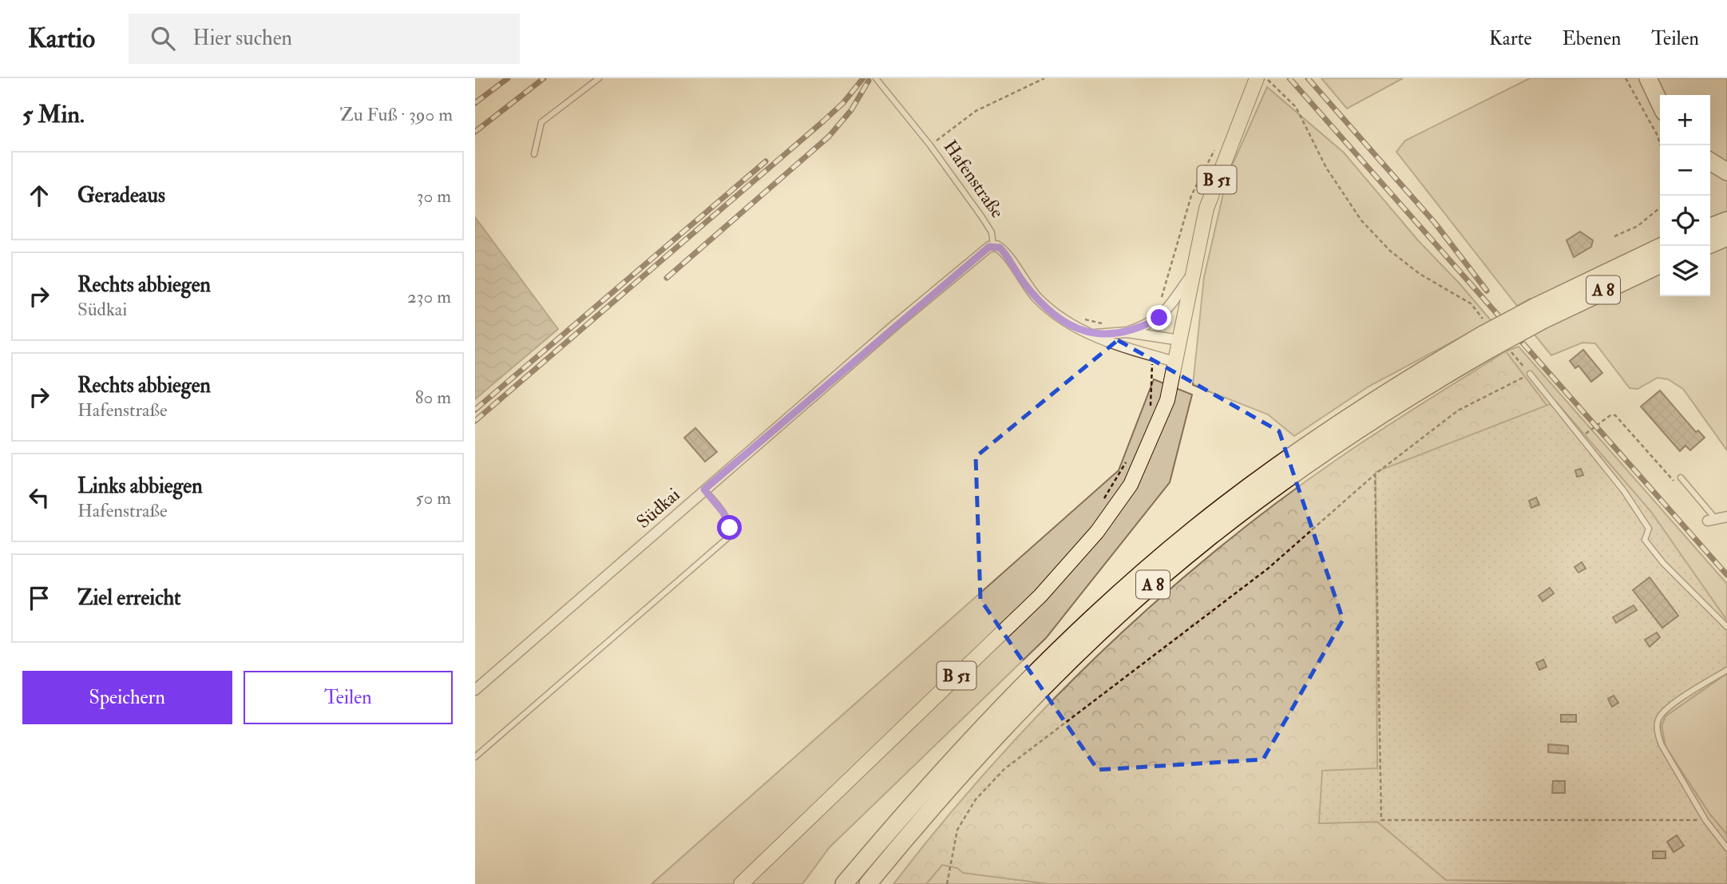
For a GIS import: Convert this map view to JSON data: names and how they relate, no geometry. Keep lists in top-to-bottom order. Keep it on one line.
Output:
{"streets":{"highway":["A 8"],"main road":["B 51"],"street":["Hafenstraße","Südkai"]},"crossings":[["Hafenstraße","B 51"],["Hafenstraße","Südkai"]],"page":{"header":"Kartio","search":"Hier suchen","nav":["Karte","Ebenen","Teilen"],"heading":["5 Min.","Zu Fuß · 390 m"],"map_buttons":["+","−"],"list":[["Geradeaus","30 m"],["Rechts abbiegen","Südkai","230 m"],["Rechts abbiegen","Hafenstraße","80 m"],["Links abbiegen","Hafenstraße","50 m"],"Ziel erreicht"],"buttons":["Speichern","Teilen"]}}
